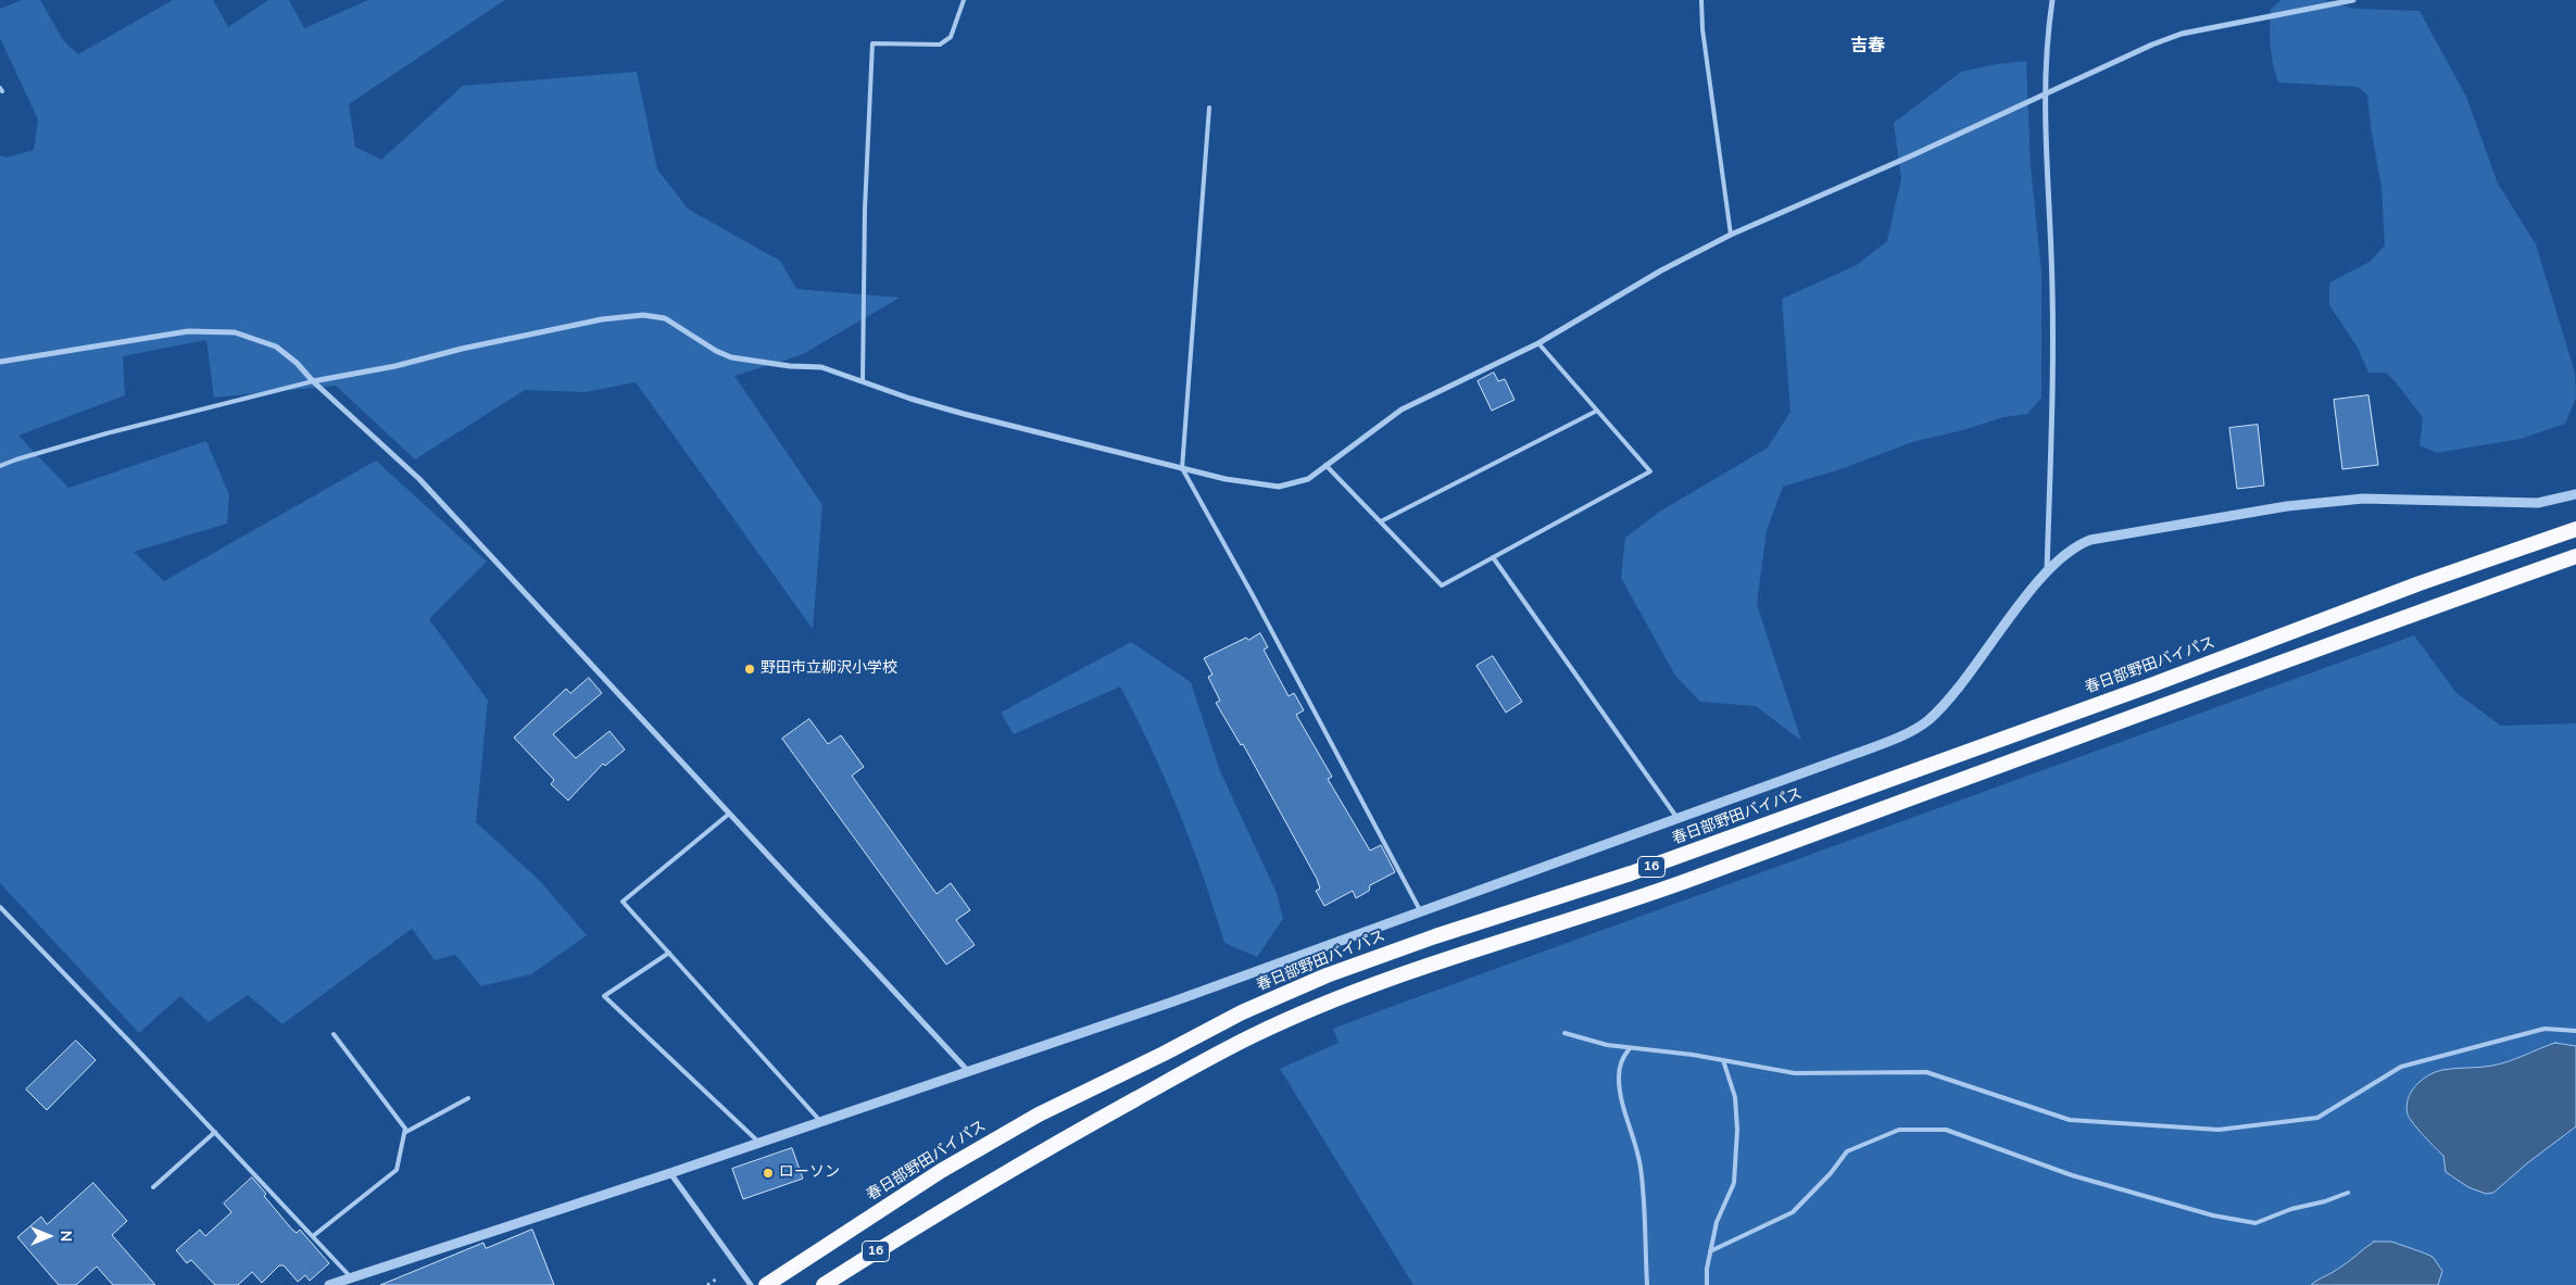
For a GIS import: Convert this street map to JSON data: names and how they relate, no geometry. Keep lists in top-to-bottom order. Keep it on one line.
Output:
{"streets":{"highway":["春日部野田バイパス","16"]},"districts":["吉春"],"places":["野田市立柳沢小学校","ローソン"],"north":"right"}
